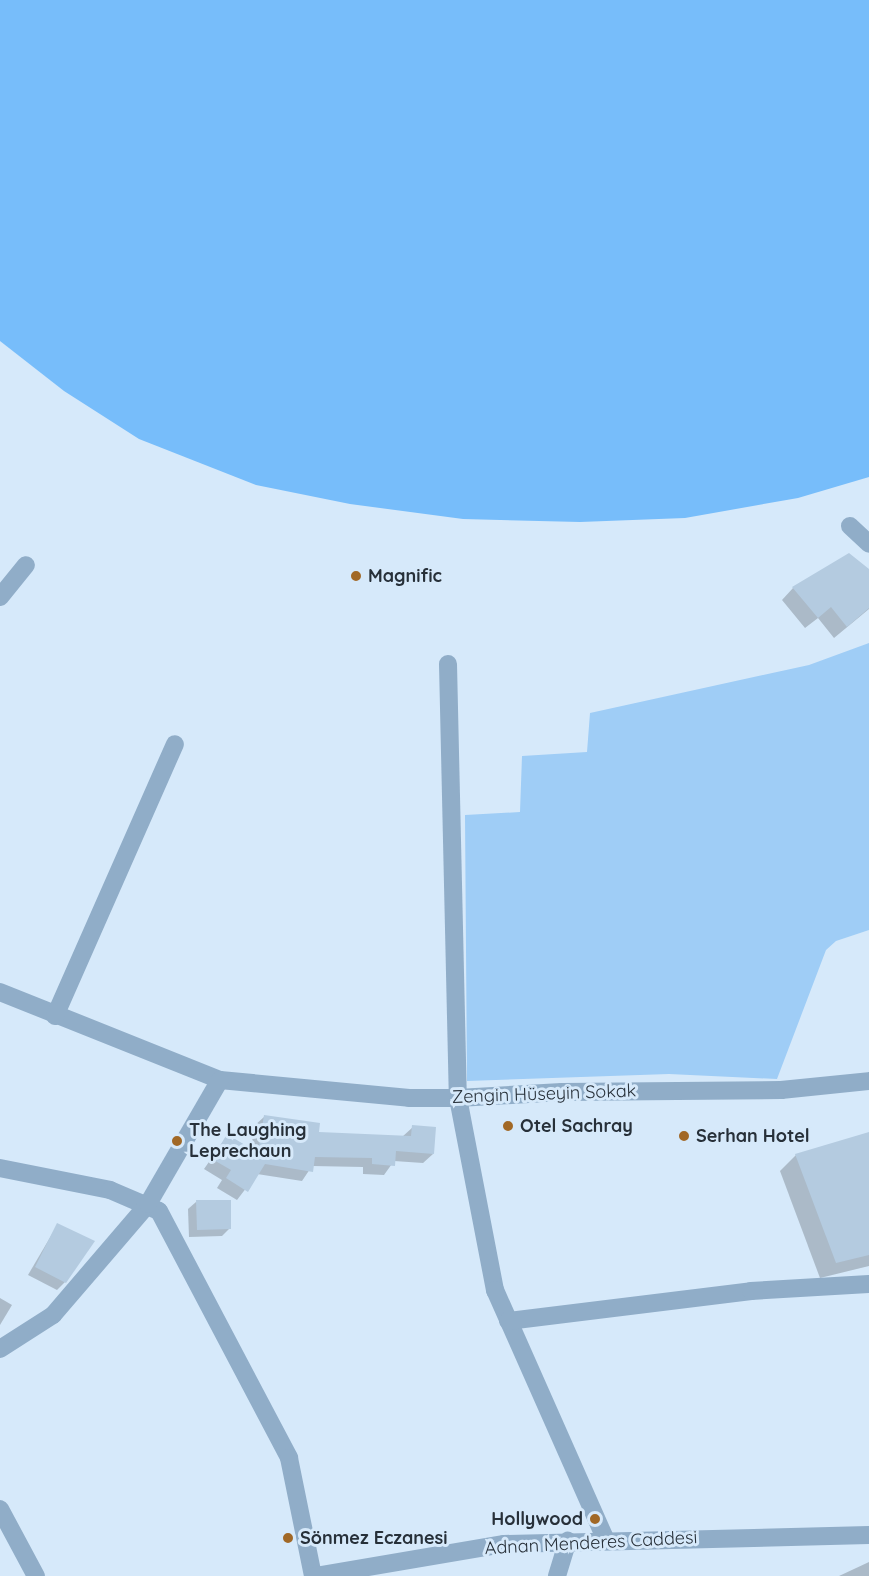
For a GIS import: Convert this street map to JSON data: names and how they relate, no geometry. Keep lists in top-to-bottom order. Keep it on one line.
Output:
{"streets":{"street":["Zengin Hüseyin Sokak","Adnan Menderes Caddesi"]},"places":["Magnific","Otel Sachray","Serhan Hotel","The Laughing Leprechaun","Hollywood","Sönmez Eczanesi"]}
